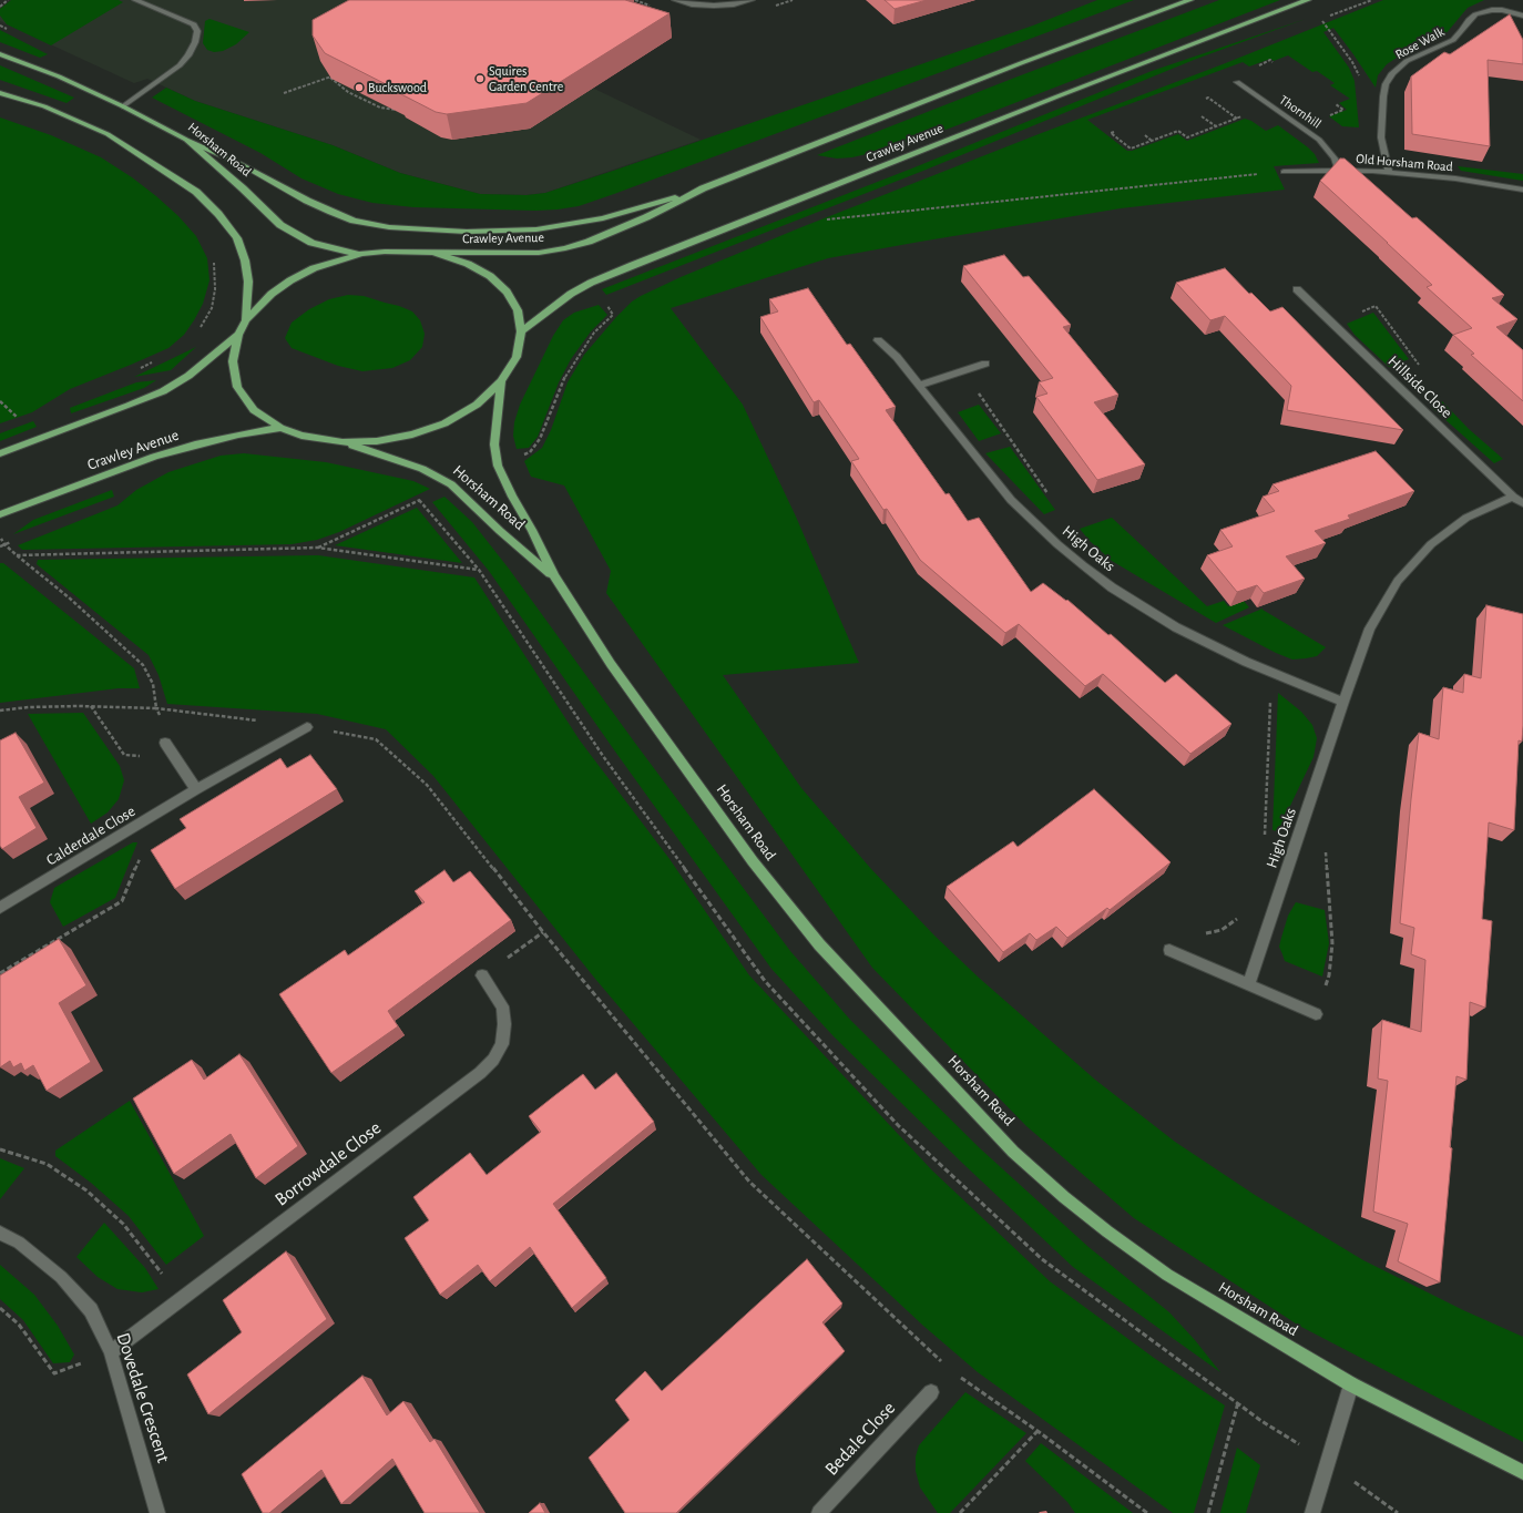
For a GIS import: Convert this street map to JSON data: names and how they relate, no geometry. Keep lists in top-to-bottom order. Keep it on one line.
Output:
{"streets":{"main road":["Crawley Avenue","Horsham Road"],"street":["Rose Walk","Thornhill","Old Horsham Road","Hillside Close","High Oaks","Calderdale Close","Borrowdale Close","Dovedale Crescent","Bedale Close"]},"crossings":[["Rose Walk","Old Horsham Road"],["Thornhill","Old Horsham Road"],["Crawley Avenue","Horsham Road"],["Hillside Close","High Oaks"],["Borrowdale Close","Dovedale Crescent"]],"places":["Squires Garden Centre","Buckswood"]}
